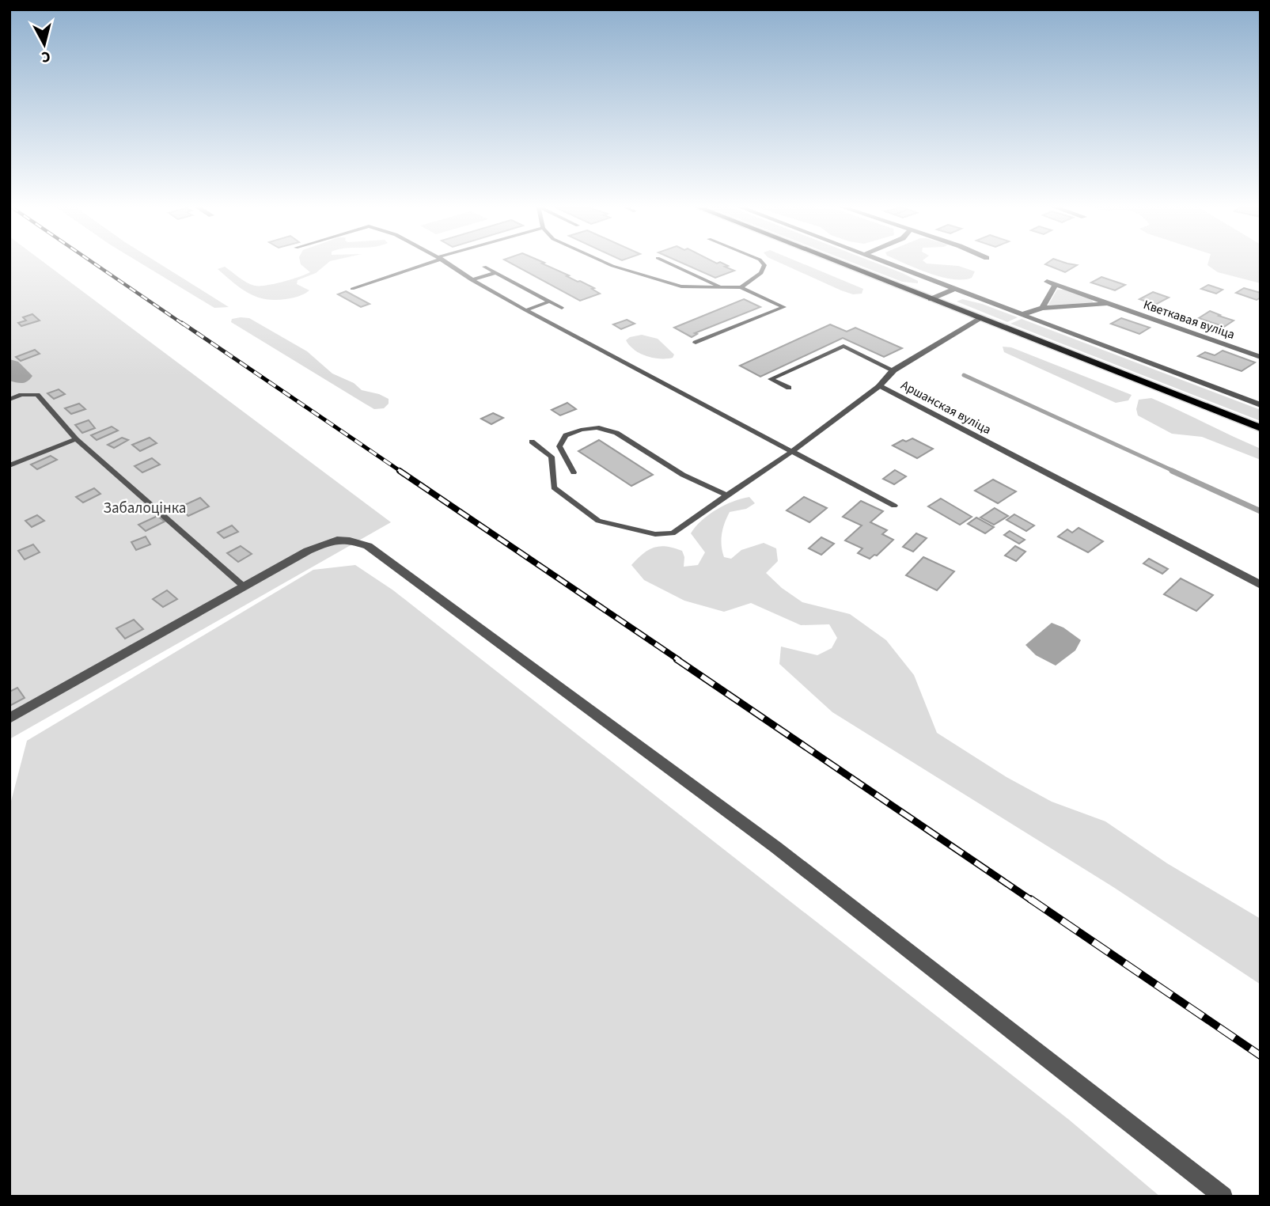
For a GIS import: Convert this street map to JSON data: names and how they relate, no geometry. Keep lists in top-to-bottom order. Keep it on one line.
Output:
{"streets":{"street":["Кветкавая вуліца","Аршанская вуліца"]},"parks":["Забалоцінка"],"north":"bottom"}
